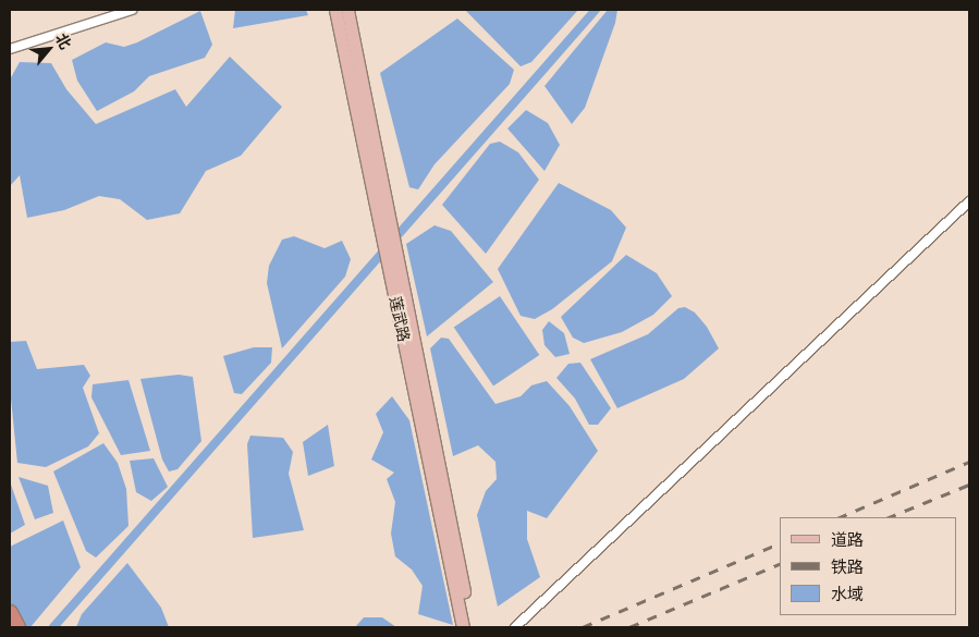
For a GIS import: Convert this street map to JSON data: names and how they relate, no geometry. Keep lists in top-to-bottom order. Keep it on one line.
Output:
{"streets":{"main road":["莲武路"]},"legend":["道路","铁路","水域"],"north":"top right"}
